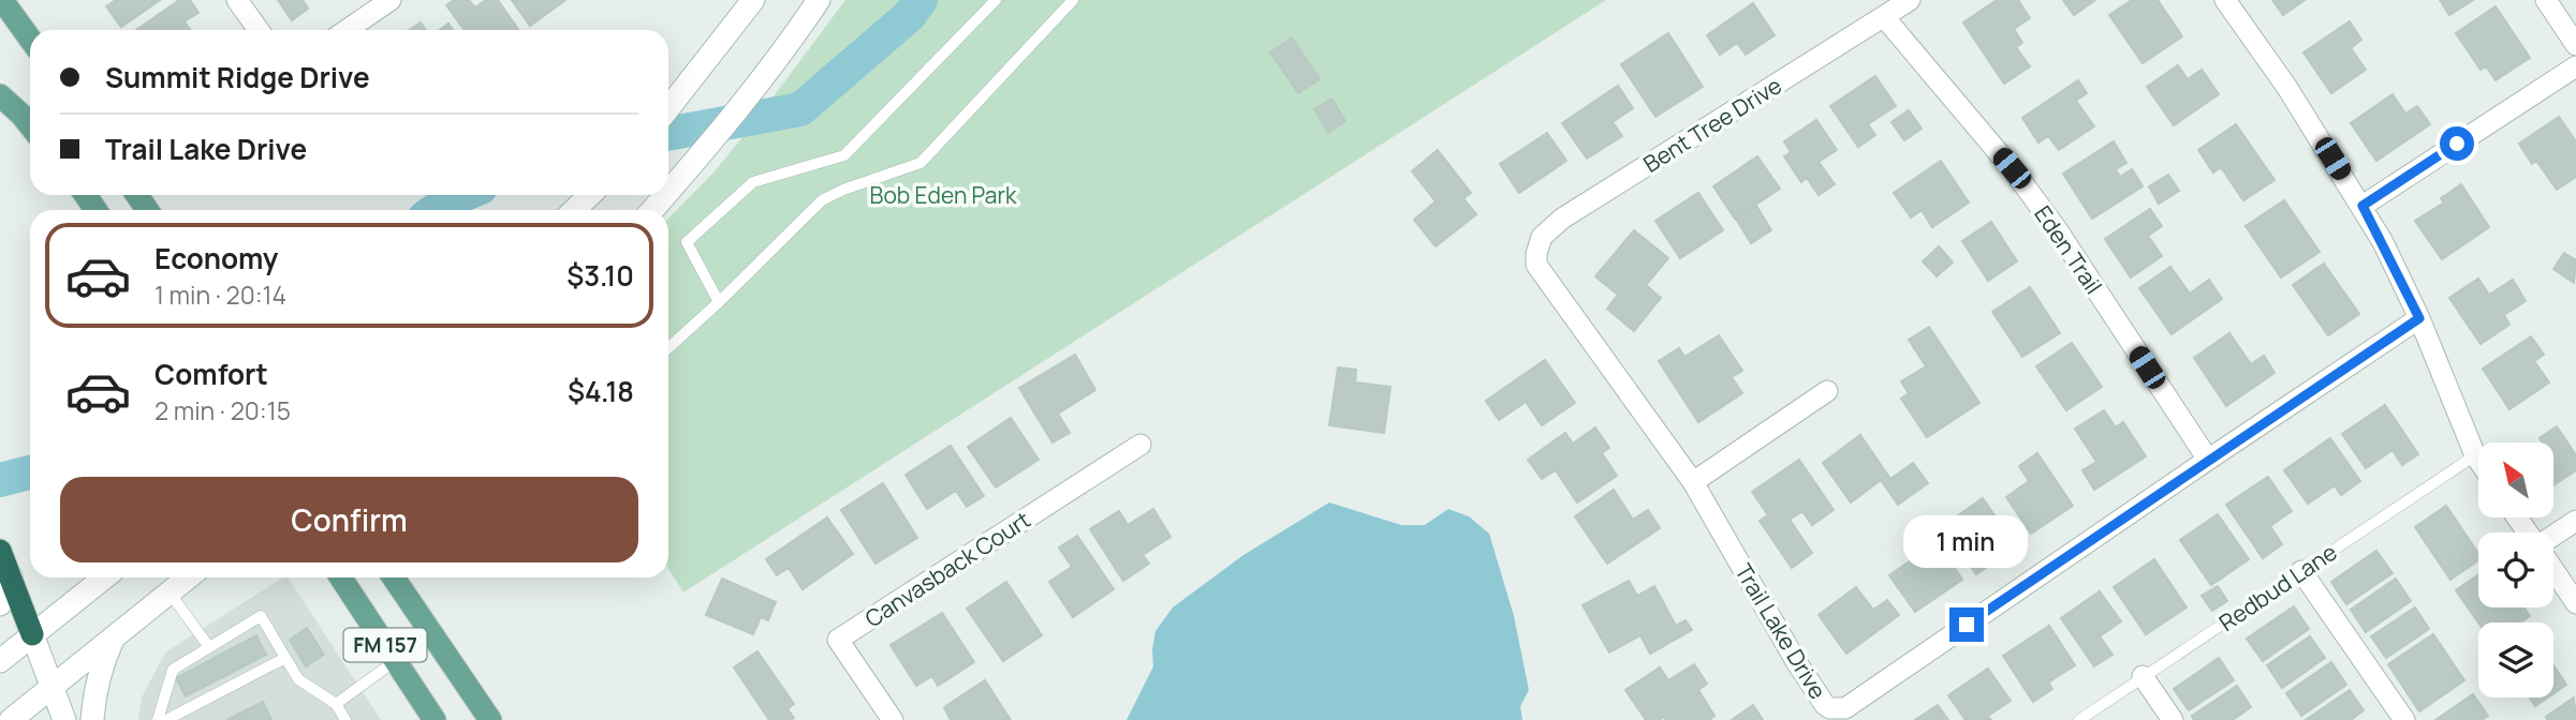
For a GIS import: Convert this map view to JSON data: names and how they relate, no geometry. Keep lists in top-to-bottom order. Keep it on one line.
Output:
{"streets":{"main road":["FM 157"],"street":["Bent Tree Drive","Eden Trail","Canvasback Court","Trail Lake Drive"],"lane":["Redbud Lane"]},"crossings":[["Bent Tree Drive","Eden Trail"],["Bent Tree Drive","Trail Lake Drive"],["Eden Trail","Trail Lake Drive"]],"parks":["Bob Eden Park"],"north":"top left","page":{"banner":["Summit Ridge Drive","Trail Lake Drive"],"list":[{"name":"Economy","note":"1 min · 20:14","value":"$3.10"},{"name":"Comfort","note":"2 min · 20:15","value":"$4.18"}],"buttons":"Confirm","bubble":"1 min"}}
